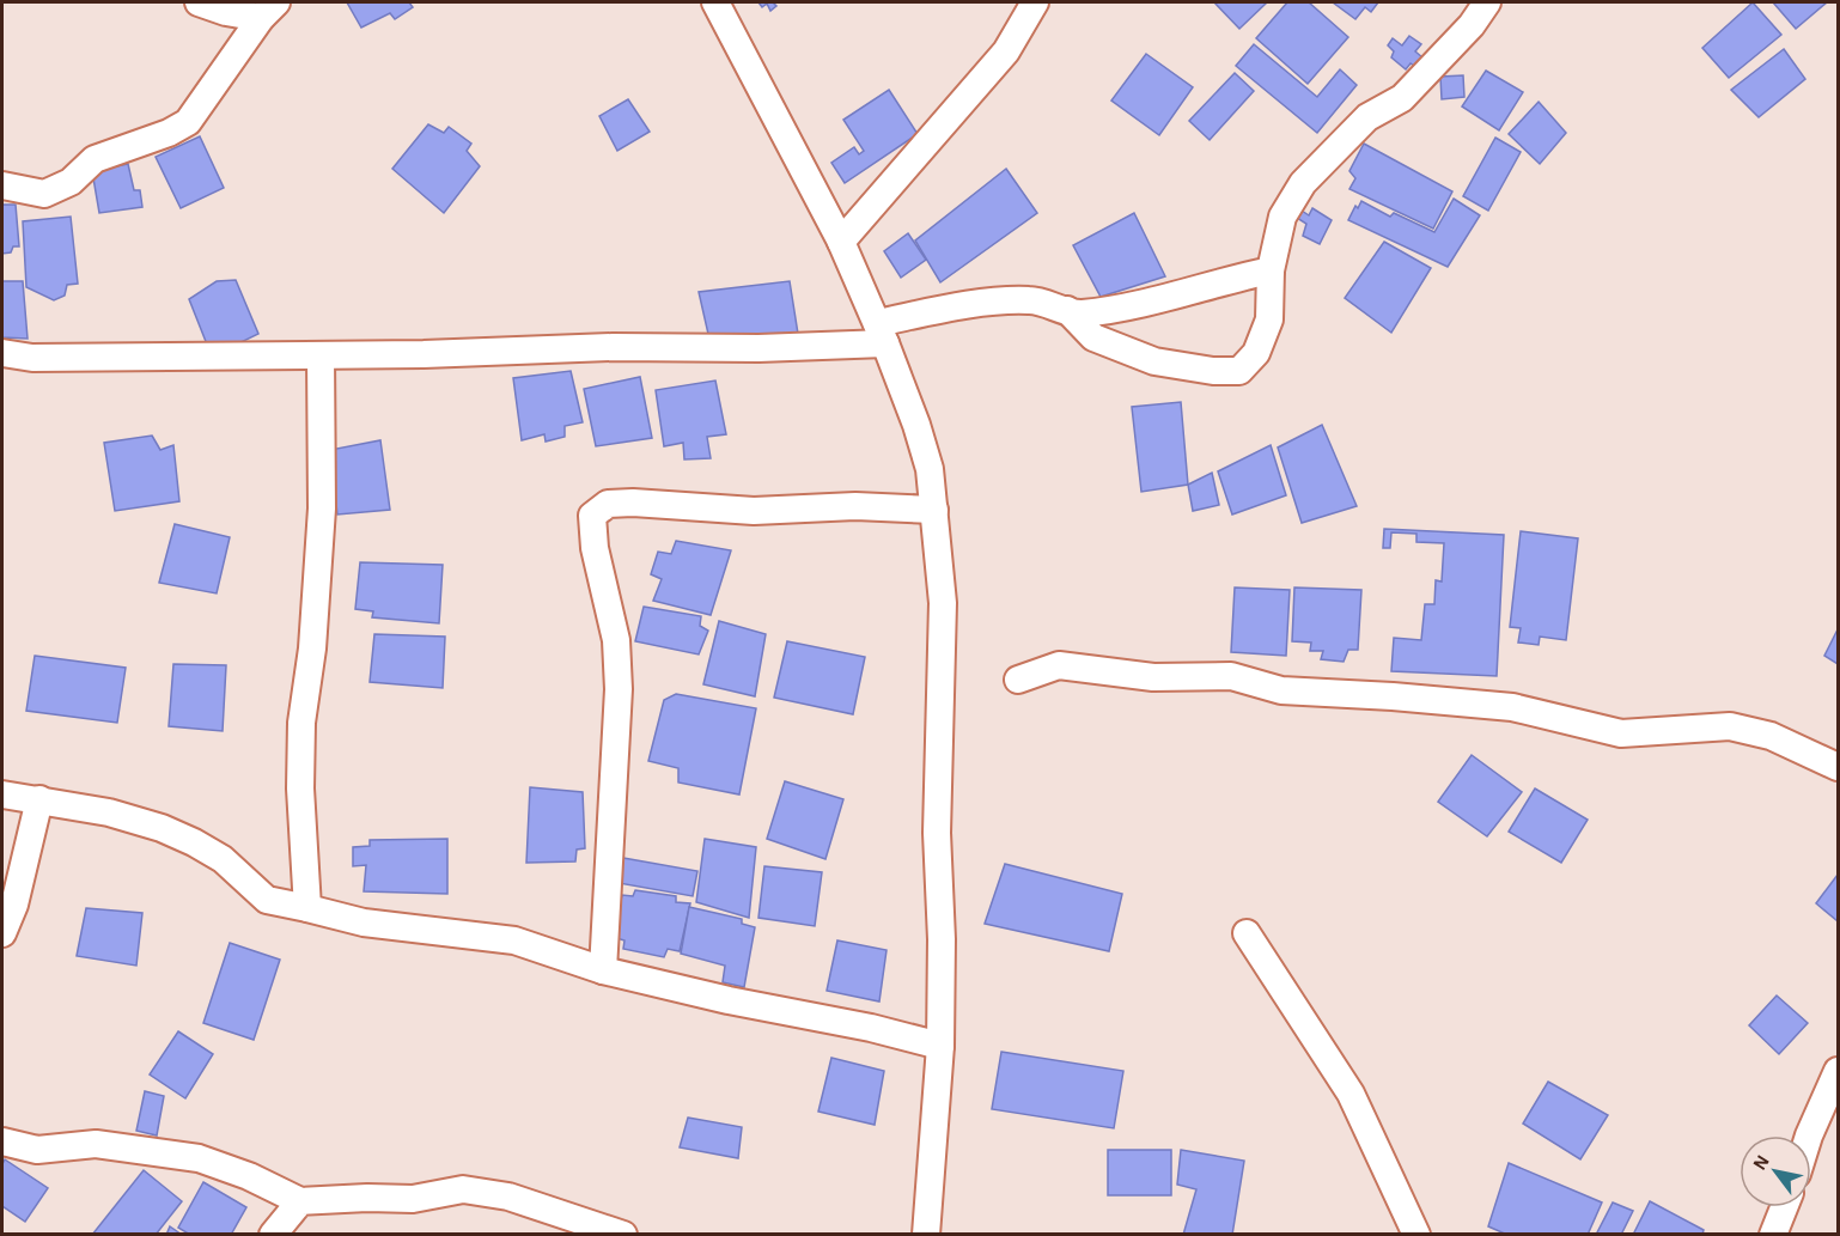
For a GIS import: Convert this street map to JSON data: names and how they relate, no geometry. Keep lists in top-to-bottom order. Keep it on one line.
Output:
{"north":"top left"}
